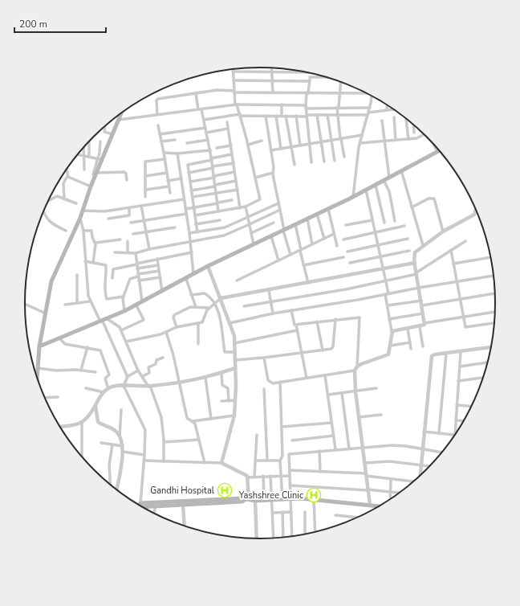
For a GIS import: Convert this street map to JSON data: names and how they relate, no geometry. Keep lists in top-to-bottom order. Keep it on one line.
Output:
{"places":{"hospital":["Gandhi Hospital","Yashshree Clinic"]},"scale_bar":"200 m"}
